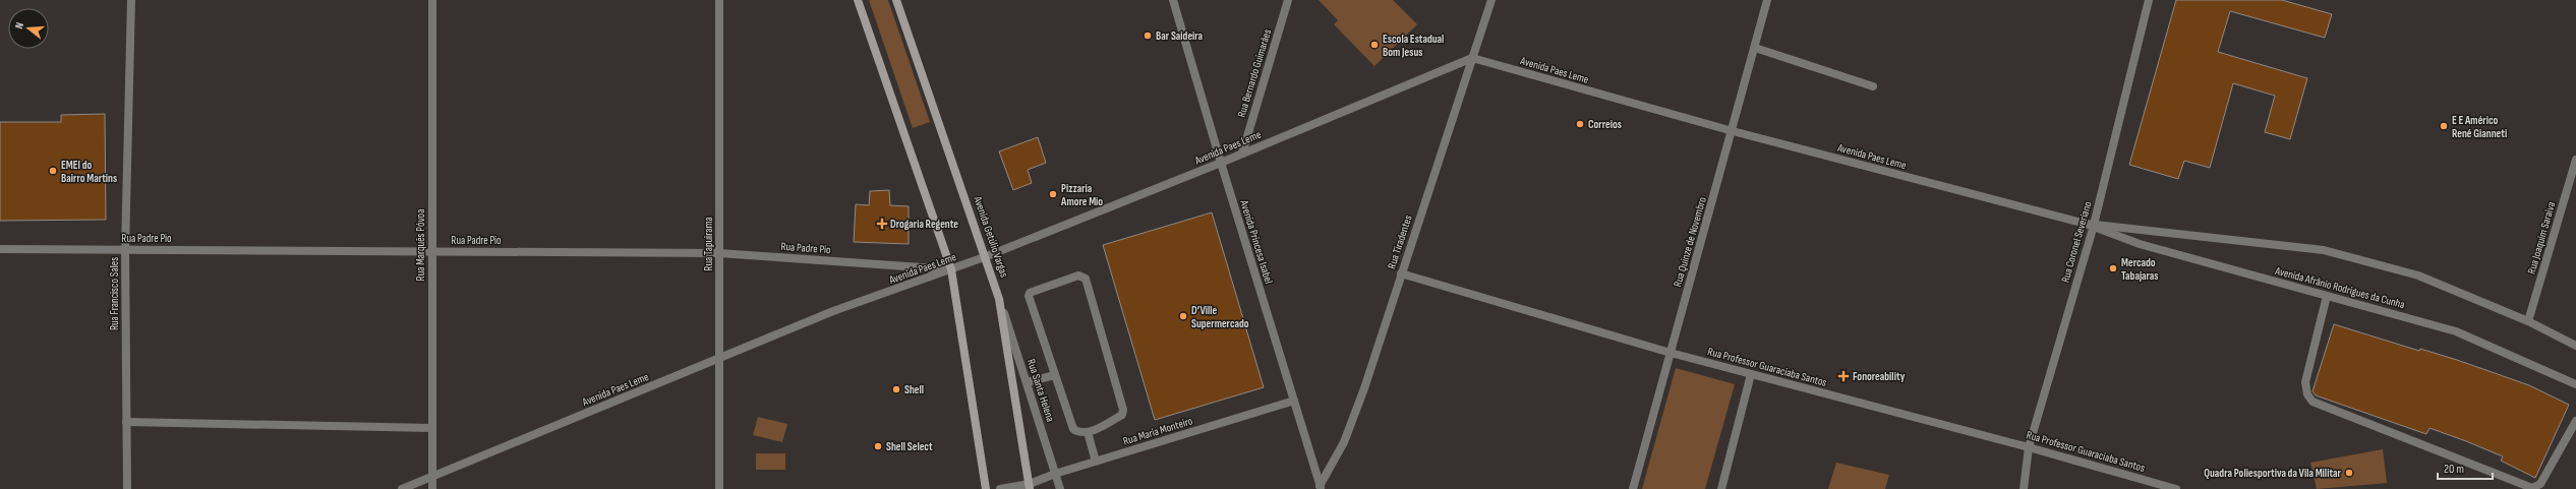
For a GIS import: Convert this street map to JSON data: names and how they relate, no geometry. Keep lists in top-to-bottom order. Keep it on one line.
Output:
{"streets":{"main road":["Avenida Getúlio Vargas"],"street":["Avenida Paes Leme","Rua Bernardo Guimarães","Rua Padre Pio","Rua Joaquim Saraiva","Avenida Princesa Isabel","Rua Tiradentes","Rua Quinze de Novembro","Rua Coronel Severiano","Rua Tapuirama","Rua Marquês Póvoa","Avenida Afrânio Rodrigues da Cunha","Rua Francisco Sales","Rua Professor Guaraciaba Santos","Rua Santa Helena","Rua Maria Monteiro"]},"crossings":[["Avenida Paes Leme","Rua Bernardo Guimarães"],["Avenida Paes Leme","Avenida Getúlio Vargas"],["Avenida Paes Leme","Rua Padre Pio"],["Avenida Paes Leme","Avenida Princesa Isabel"],["Avenida Paes Leme","Rua Tiradentes"],["Avenida Paes Leme","Rua Quinze de Novembro"],["Avenida Paes Leme","Rua Coronel Severiano"],["Avenida Paes Leme","Rua Tapuirama"],["Avenida Paes Leme","Rua Marquês Póvoa"],["Avenida Paes Leme","Avenida Afrânio Rodrigues da Cunha"],["Avenida Getúlio Vargas","Rua Santa Helena"],["Avenida Getúlio Vargas","Rua Maria Monteiro"],["Rua Padre Pio","Rua Tapuirama"],["Rua Padre Pio","Rua Marquês Póvoa"],["Rua Padre Pio","Rua Francisco Sales"],["Avenida Princesa Isabel","Rua Tiradentes"],["Avenida Princesa Isabel","Rua Maria Monteiro"],["Rua Tiradentes","Rua Professor Guaraciaba Santos"],["Rua Quinze de Novembro","Rua Professor Guaraciaba Santos"],["Rua Coronel Severiano","Avenida Afrânio Rodrigues da Cunha"],["Rua Coronel Severiano","Rua Professor Guaraciaba Santos"],["Rua Santa Helena","Rua Maria Monteiro"]],"places":{"other":["Bar Saideira","Escola Estadual Bom Jesus","Correios","E E Américo René Gianneti","EMEI do Bairro Martins","Pizzaria Amore Mio","Mercado Tabajaras","D’Ville Supermercado","Shell","Shell Select","Quadra Poliesportiva da Vila Militar"],"health":["Drogaria Regente","Fonoreability"]},"scale_bar":"20 m","north":"left"}
